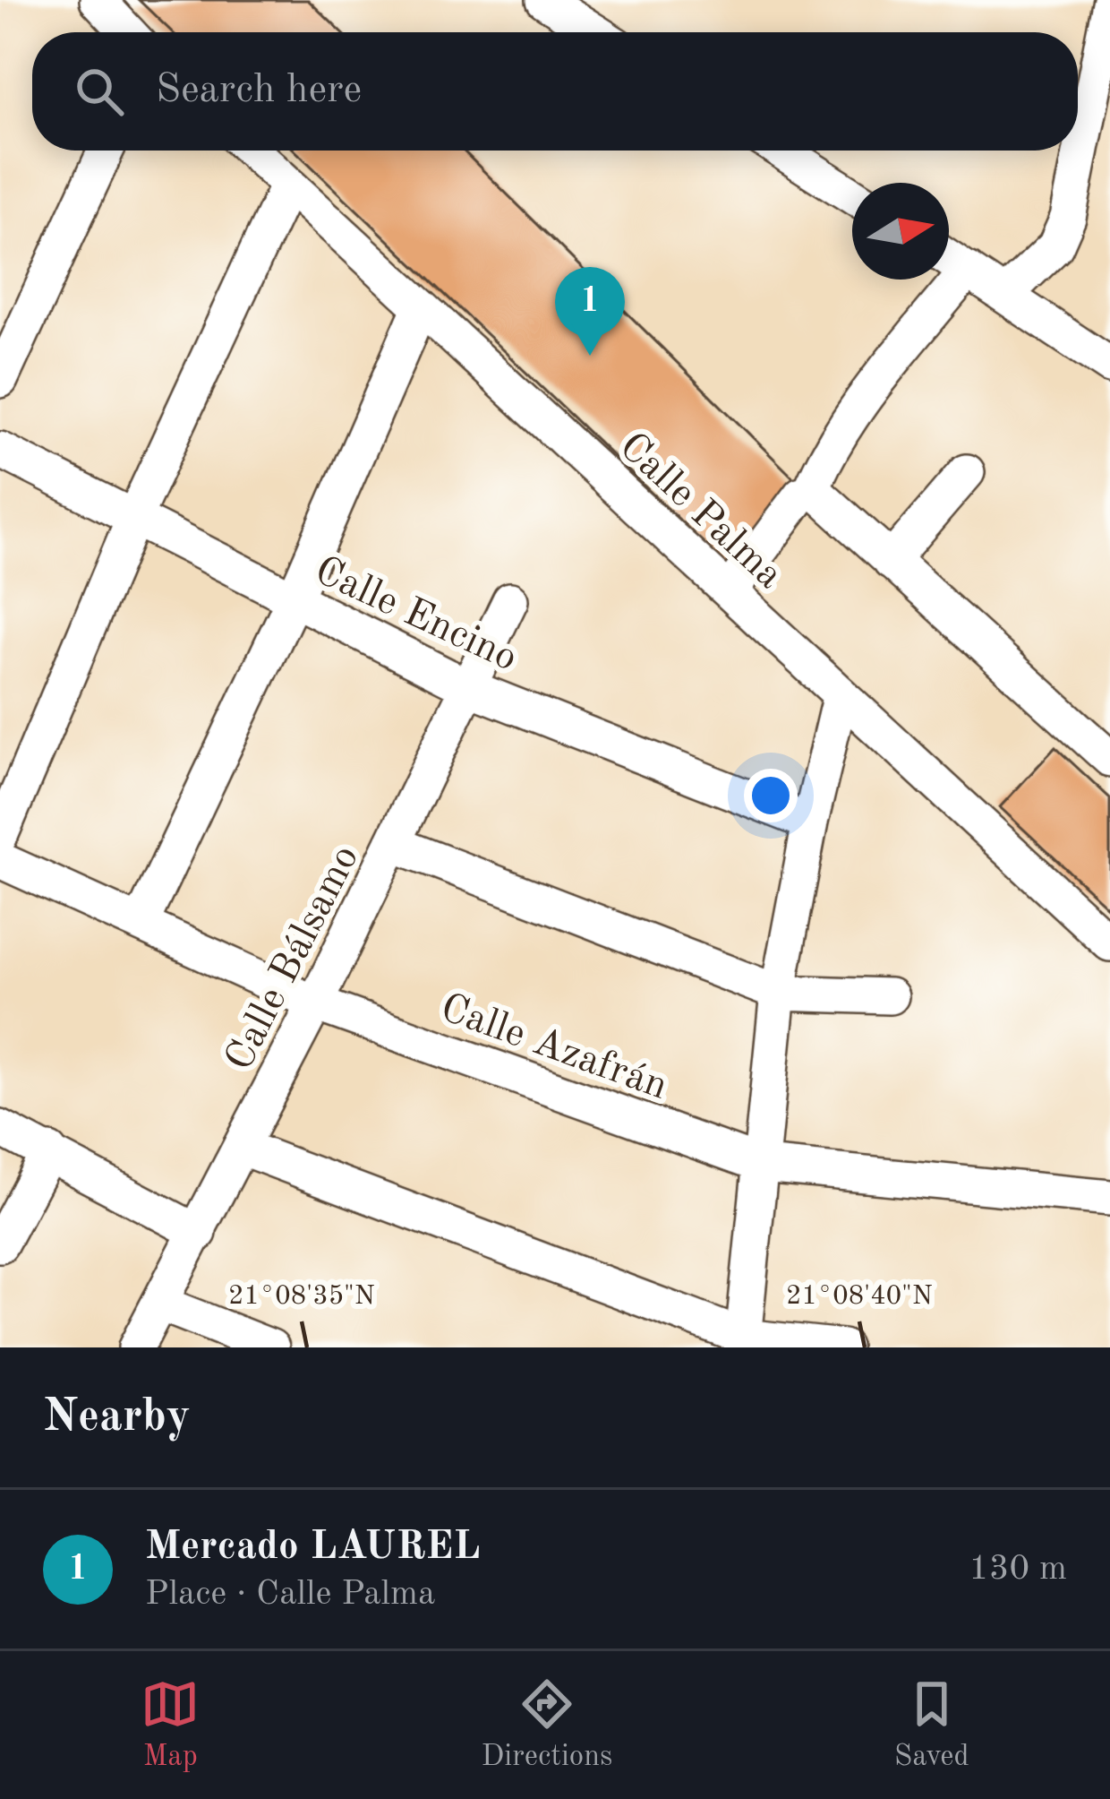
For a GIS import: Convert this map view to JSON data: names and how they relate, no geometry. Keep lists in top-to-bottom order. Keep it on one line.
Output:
{"streets":{"street":["Calle Palma","Calle Encino","Calle Bálsamo","Calle Azafrán"]},"crossings":[["Calle Encino","Calle Bálsamo"],["Calle Bálsamo","Calle Azafrán"]],"north":"right","page":{"search":"Search here","pins":"1","heading":"Nearby","list":[{"mark":"1","name":"Mercado LAUREL","note":"Place · Calle Palma","value":"130 m"}],"nav":["Map","Directions","Saved"]},"coordinates":["21°08'35\"N","21°08'40\"N"]}
